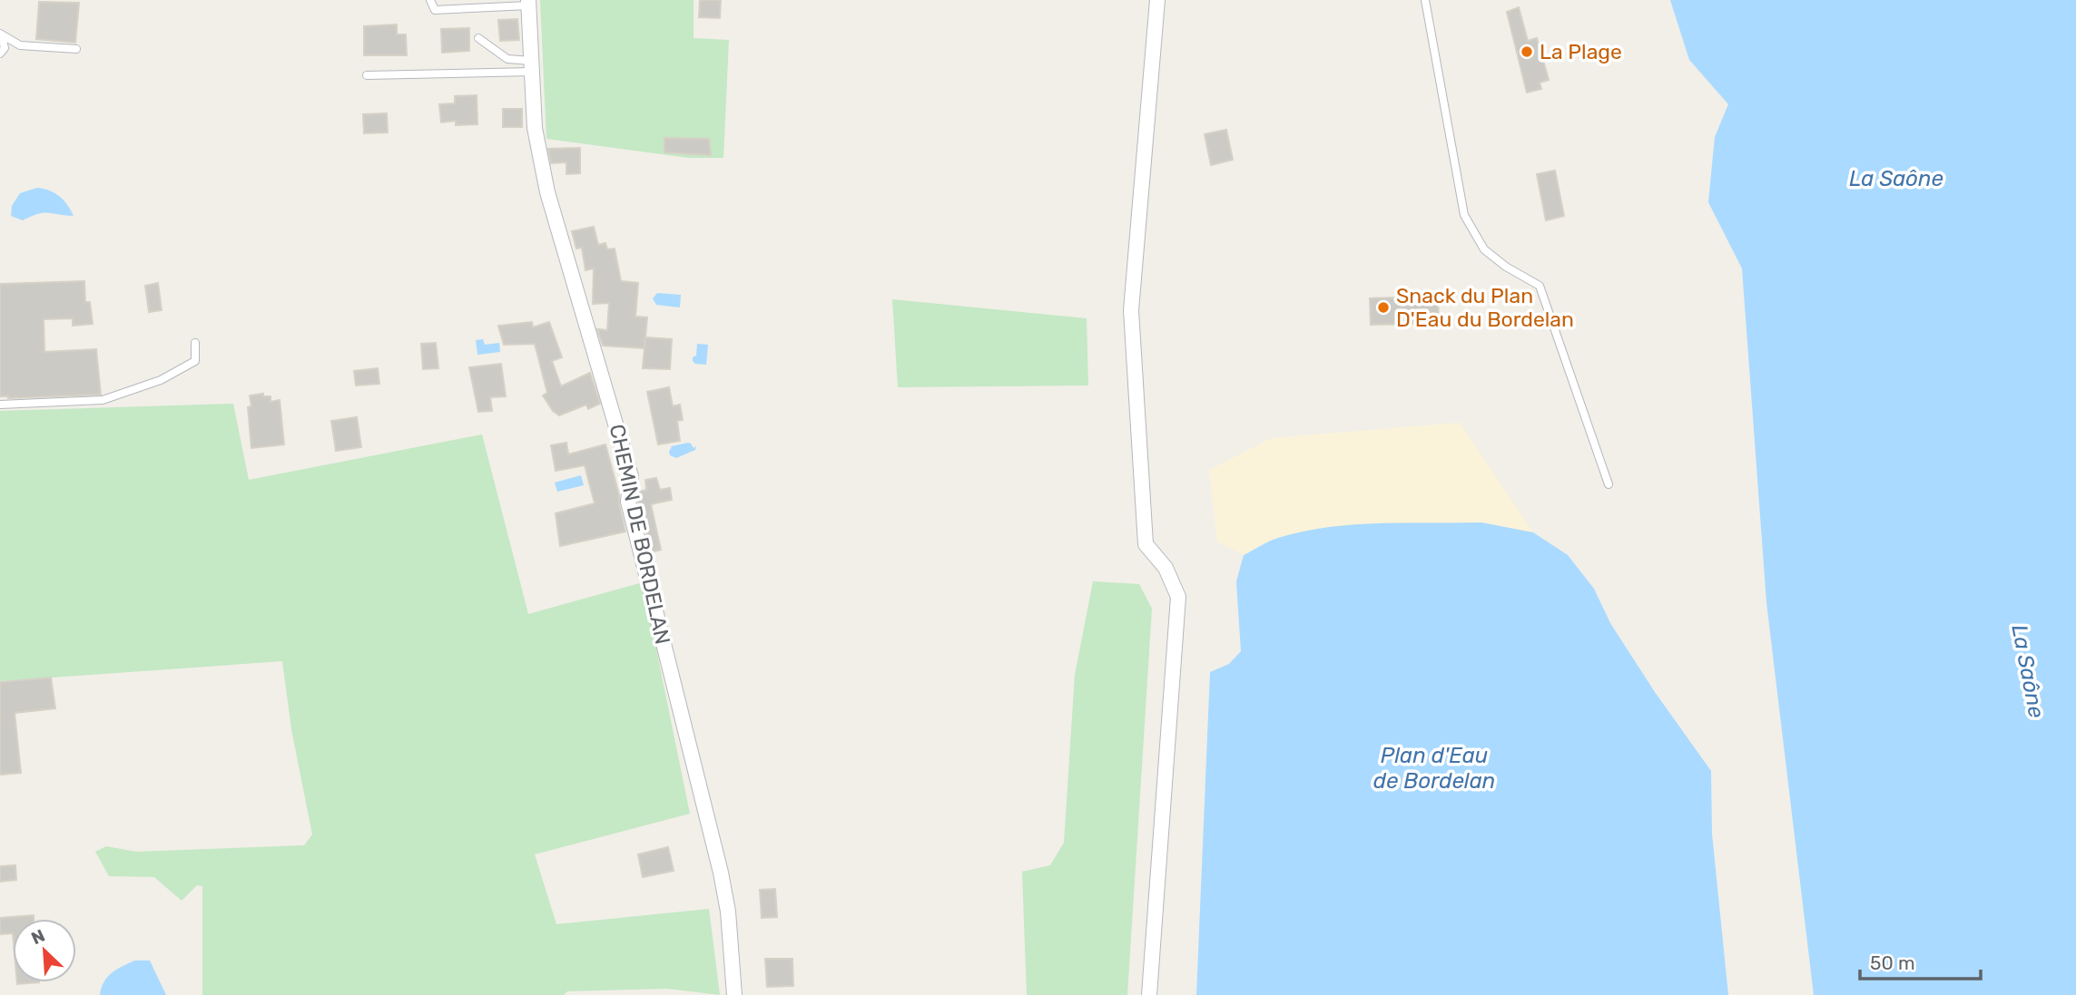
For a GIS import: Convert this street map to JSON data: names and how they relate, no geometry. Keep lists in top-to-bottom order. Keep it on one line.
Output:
{"streets":{"street":["CHEMIN DE BORDELAN"]},"water":["La Saône","Plan d'Eau de Bordelan"],"places":["La Plage","Snack du Plan D'Eau du Bordelan"],"scale_bar":"50 m","north":"top left"}
